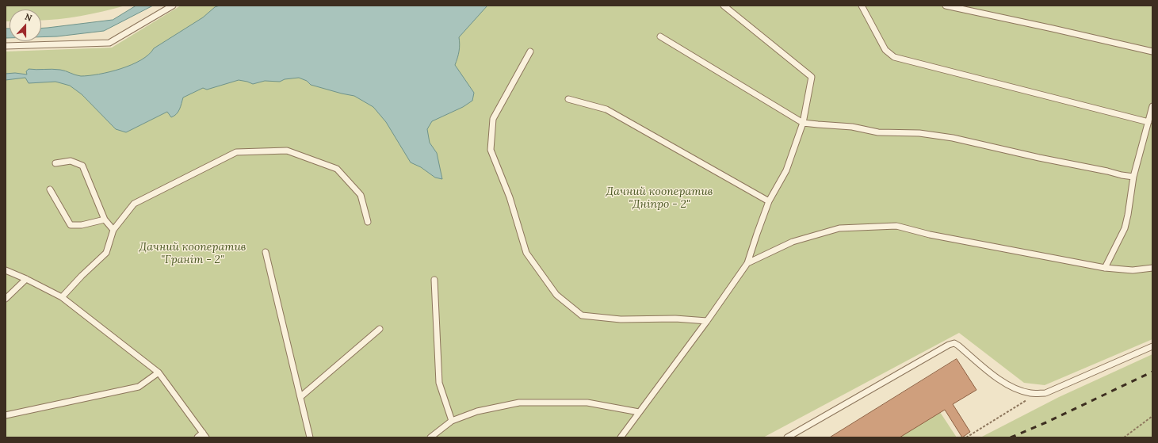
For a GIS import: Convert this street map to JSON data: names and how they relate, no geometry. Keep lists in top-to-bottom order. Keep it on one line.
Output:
{"parks":["Дачний кооператив \"Дніпро - 2\"","Дачний кооператив \"Граніт - 2\""],"north":"top"}
